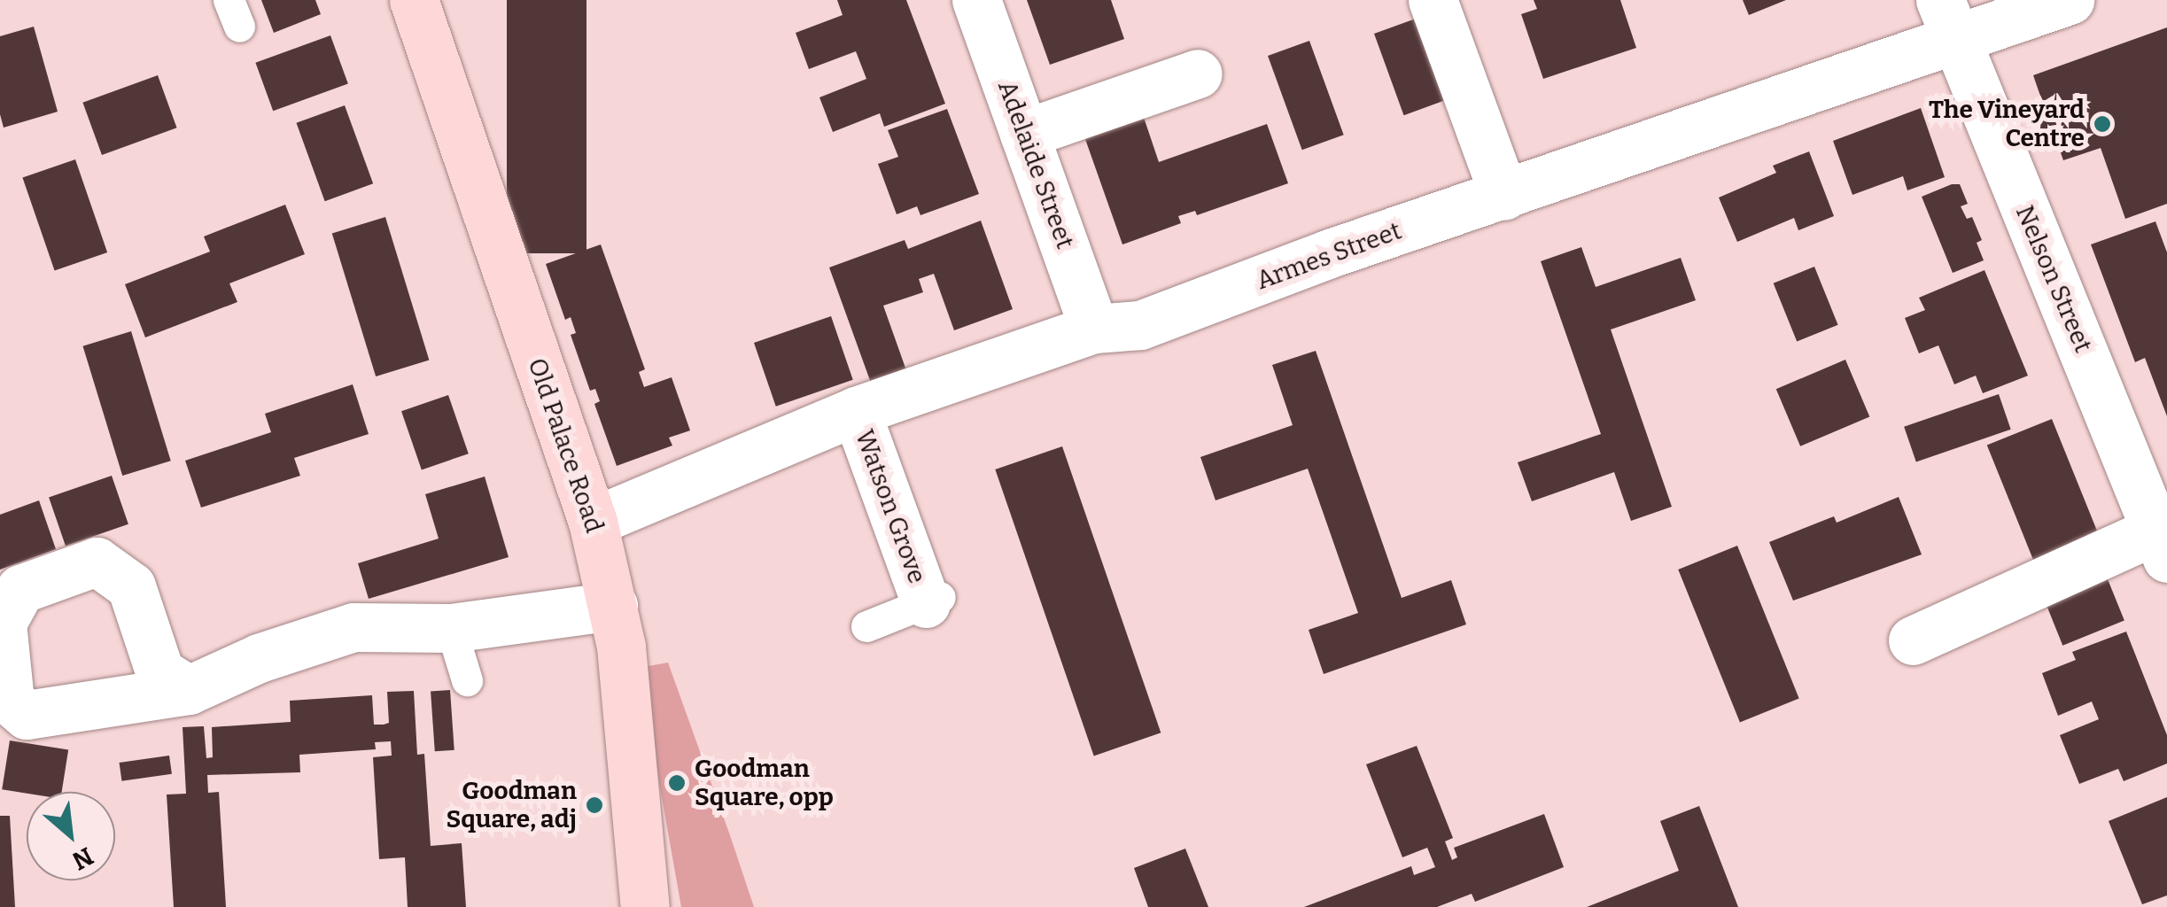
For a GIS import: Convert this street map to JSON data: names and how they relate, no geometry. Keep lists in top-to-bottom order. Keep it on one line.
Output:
{"streets":{"main road":["Old Palace Road"],"street":["Adelaide Street","Armes Street","Nelson Street","Watson Grove"]},"crossings":[["Adelaide Street","Armes Street"],["Armes Street","Nelson Street"],["Armes Street","Old Palace Road"],["Armes Street","Watson Grove"]],"places":["The Vineyard Centre","Goodman Square, opp","Goodman Square, adj"],"north":"bottom right"}
